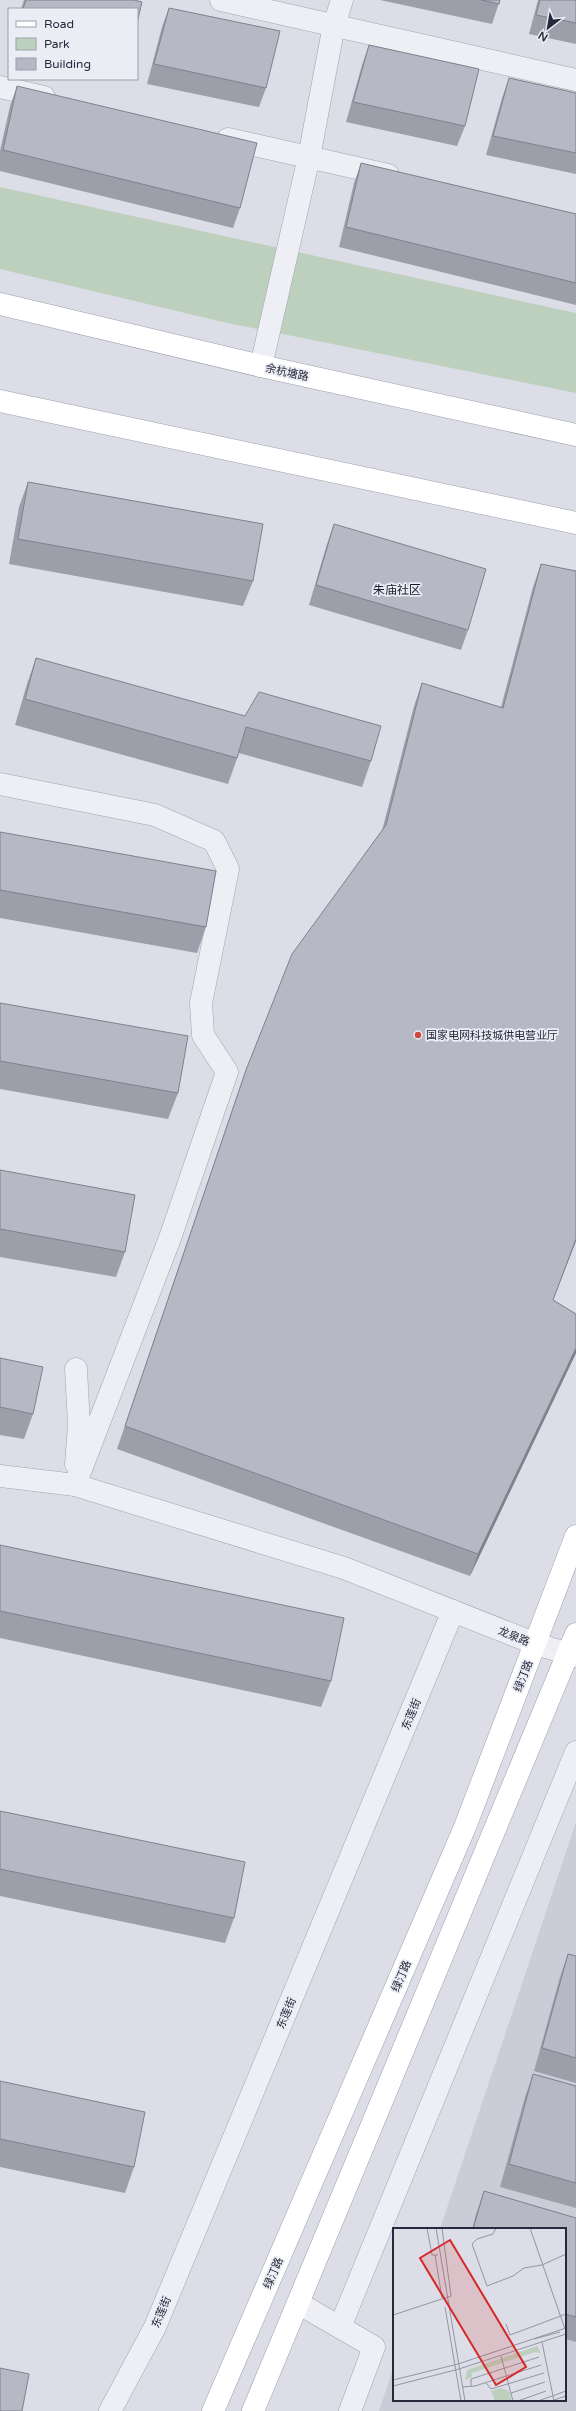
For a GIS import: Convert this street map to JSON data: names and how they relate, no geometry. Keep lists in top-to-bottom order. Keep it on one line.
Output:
{"streets":{"main road":["余杭塘路","绿汀路"],"street":["龙泉路","东莲街"]},"crossings":[["龙泉路","绿汀路"],["龙泉路","东莲街"]],"districts":["朱庙社区"],"places":["国家电网科技城供电营业厅"],"legend":["Road","Park","Building"],"north":"bottom left"}
